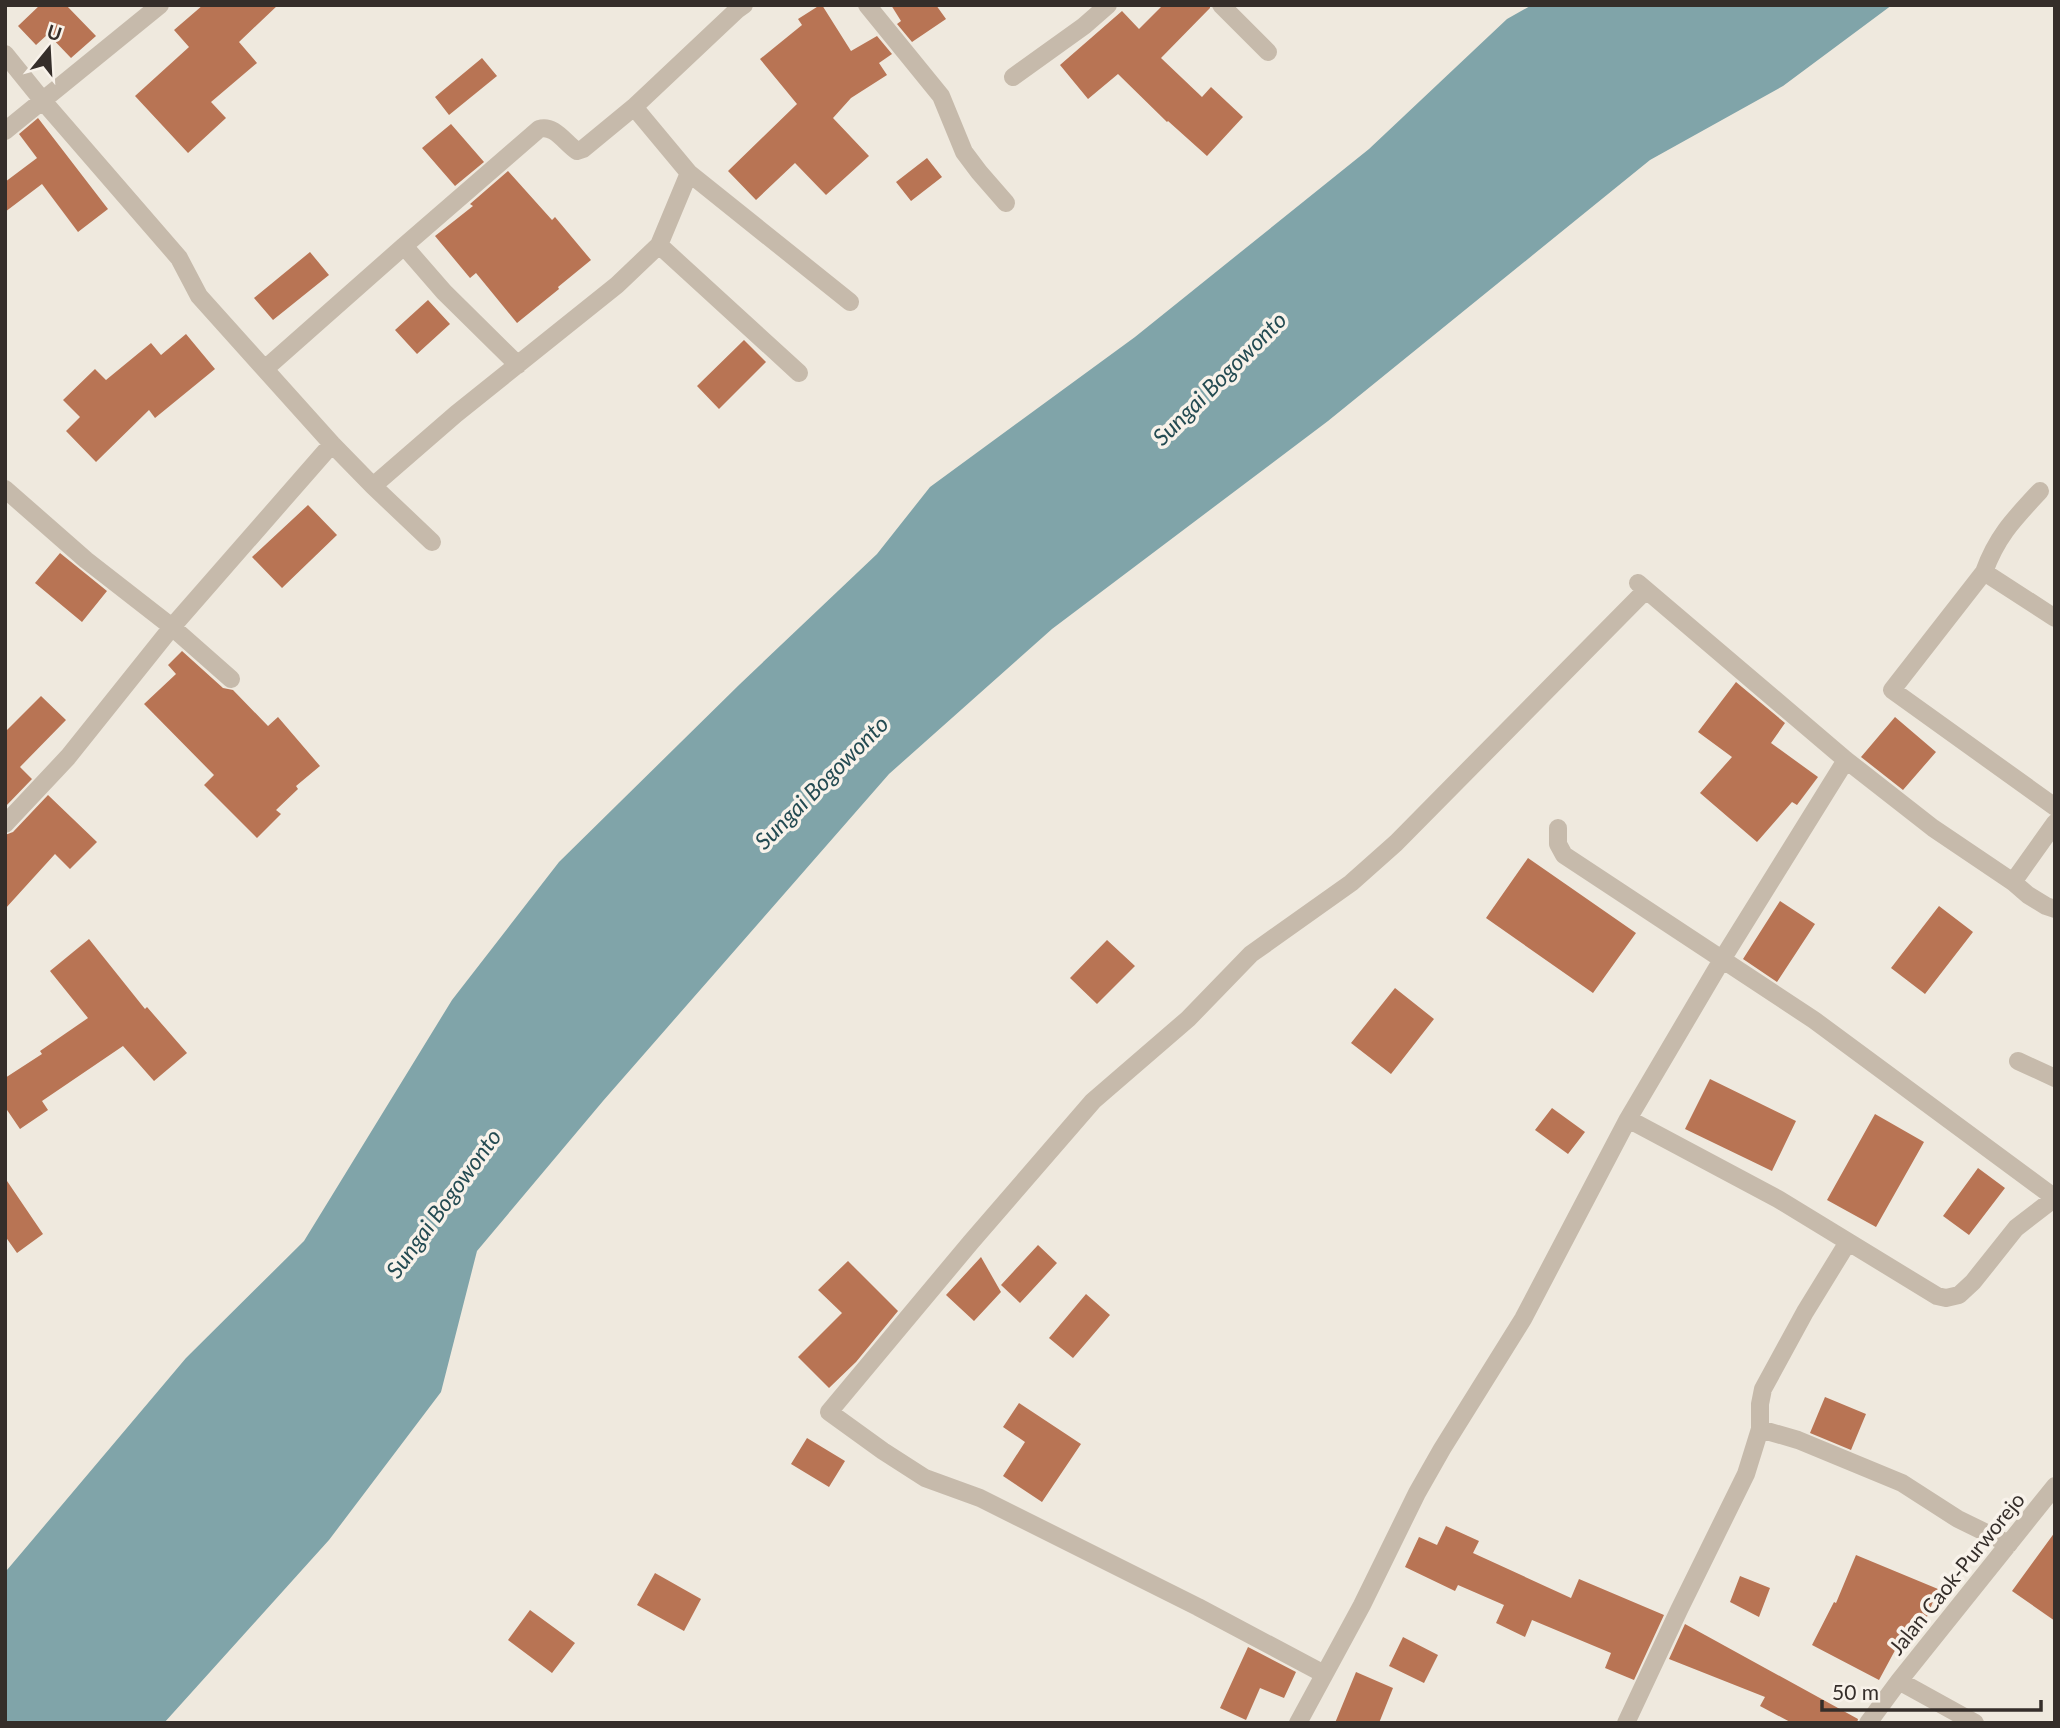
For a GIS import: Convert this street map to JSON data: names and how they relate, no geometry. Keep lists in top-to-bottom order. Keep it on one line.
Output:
{"streets":{"street":["Jalan Caok-Purworejo"]},"water":["Sungai Bogowonto"],"scale_bar":"50 m","north":"top"}
